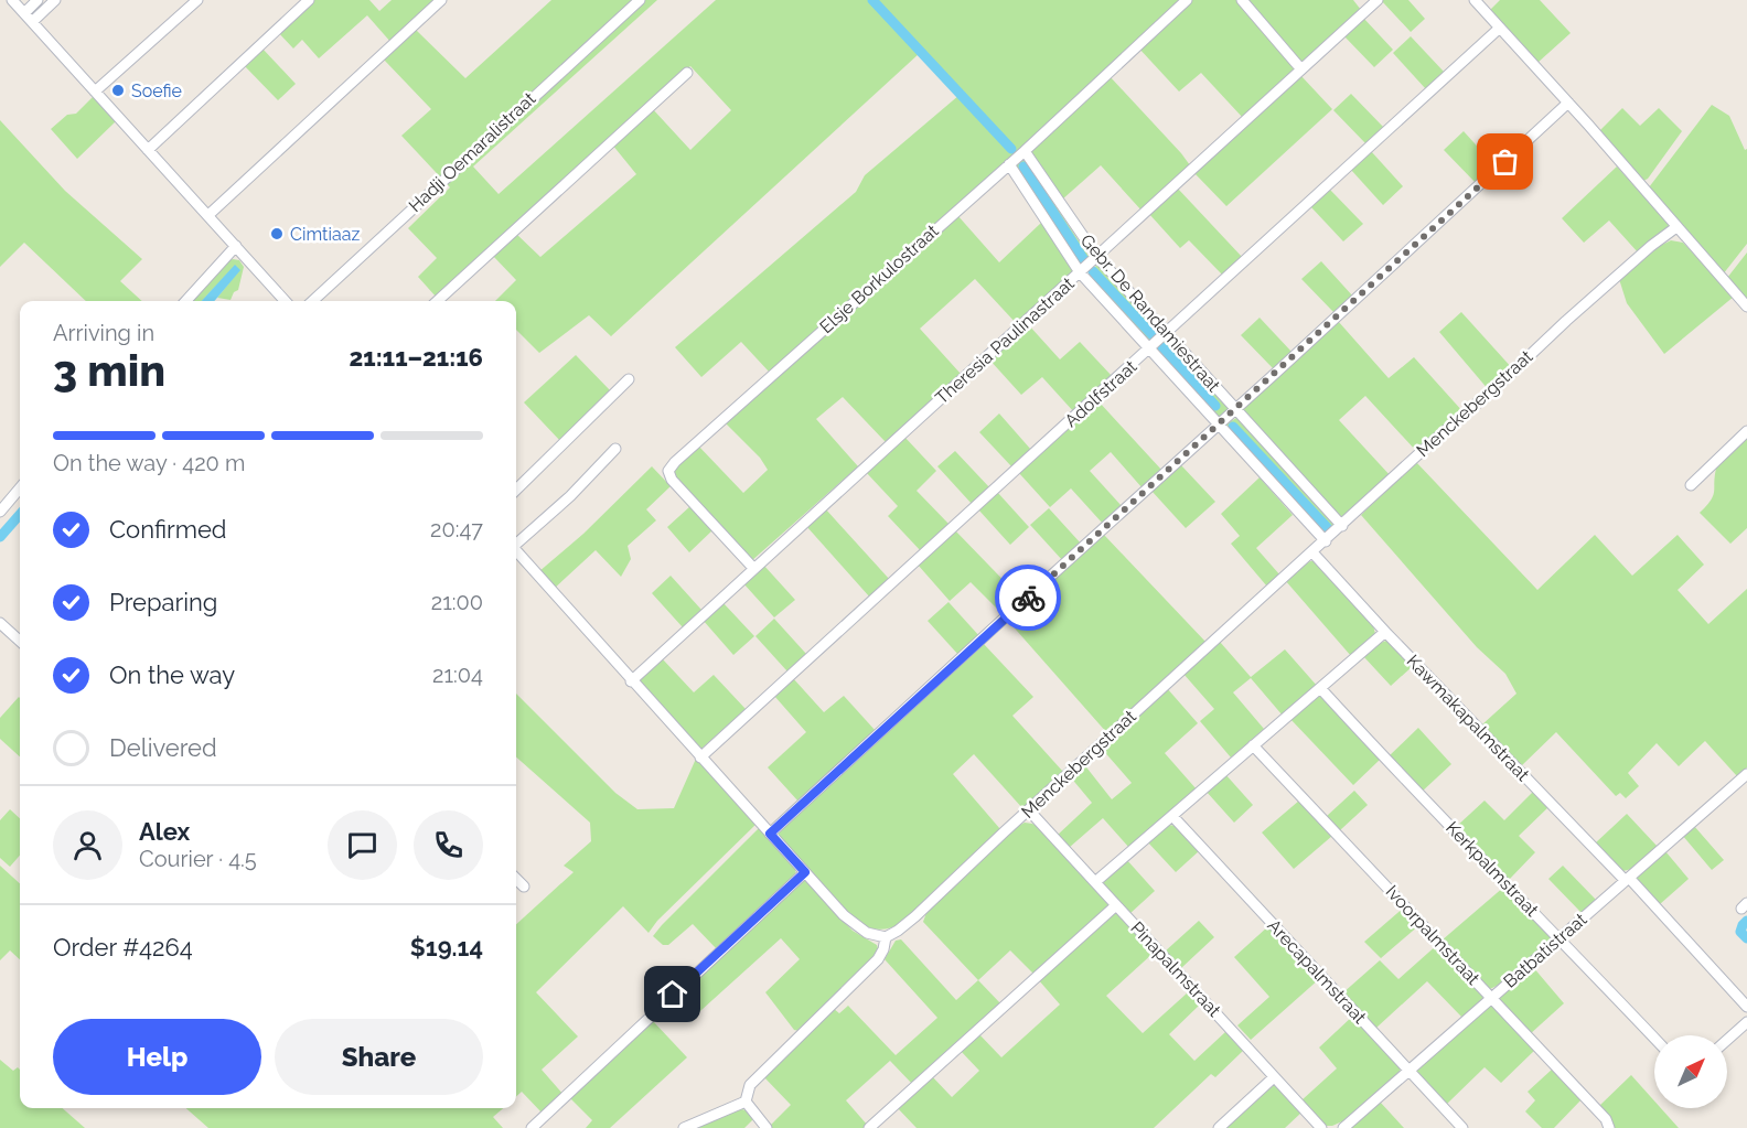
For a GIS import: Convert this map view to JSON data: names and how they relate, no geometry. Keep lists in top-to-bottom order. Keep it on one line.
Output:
{"streets":{"street":["Hadji Oemaralistraat","Elsje Borkulostraat","Gebr. De Randamiestraat","Theresia Paulinastraat","Adolfstraat","Menckebergstraat","Kawmakapalmstraat","Kerkpalmstraat","Ivoorpalmstraat","Batbatistraat","Pinapalmstraat","Arecapalmstraat"]},"crossings":[["Elsje Borkulostraat","Gebr. De Randamiestraat"],["Elsje Borkulostraat","Theresia Paulinastraat"],["Gebr. De Randamiestraat","Theresia Paulinastraat"],["Gebr. De Randamiestraat","Adolfstraat"],["Gebr. De Randamiestraat","Menckebergstraat"],["Menckebergstraat","Kawmakapalmstraat"],["Menckebergstraat","Pinapalmstraat"],["Kawmakapalmstraat","Batbatistraat"],["Kerkpalmstraat","Batbatistraat"],["Ivoorpalmstraat","Batbatistraat"],["Batbatistraat","Arecapalmstraat"]],"places":["Soefie","Cimtiaaz"],"north":"top right","page":{"heading":["3 min","Arriving in","21:11–21:16"],"panel":["Alex","Courier · 4.5","Order #4264","$19.14"],"bar":"On the way · 420 m","list":[["Confirmed","20:47"],["Preparing","21:00"],["On the way","21:04"],"Delivered"],"buttons":["Help","Share"]}}
